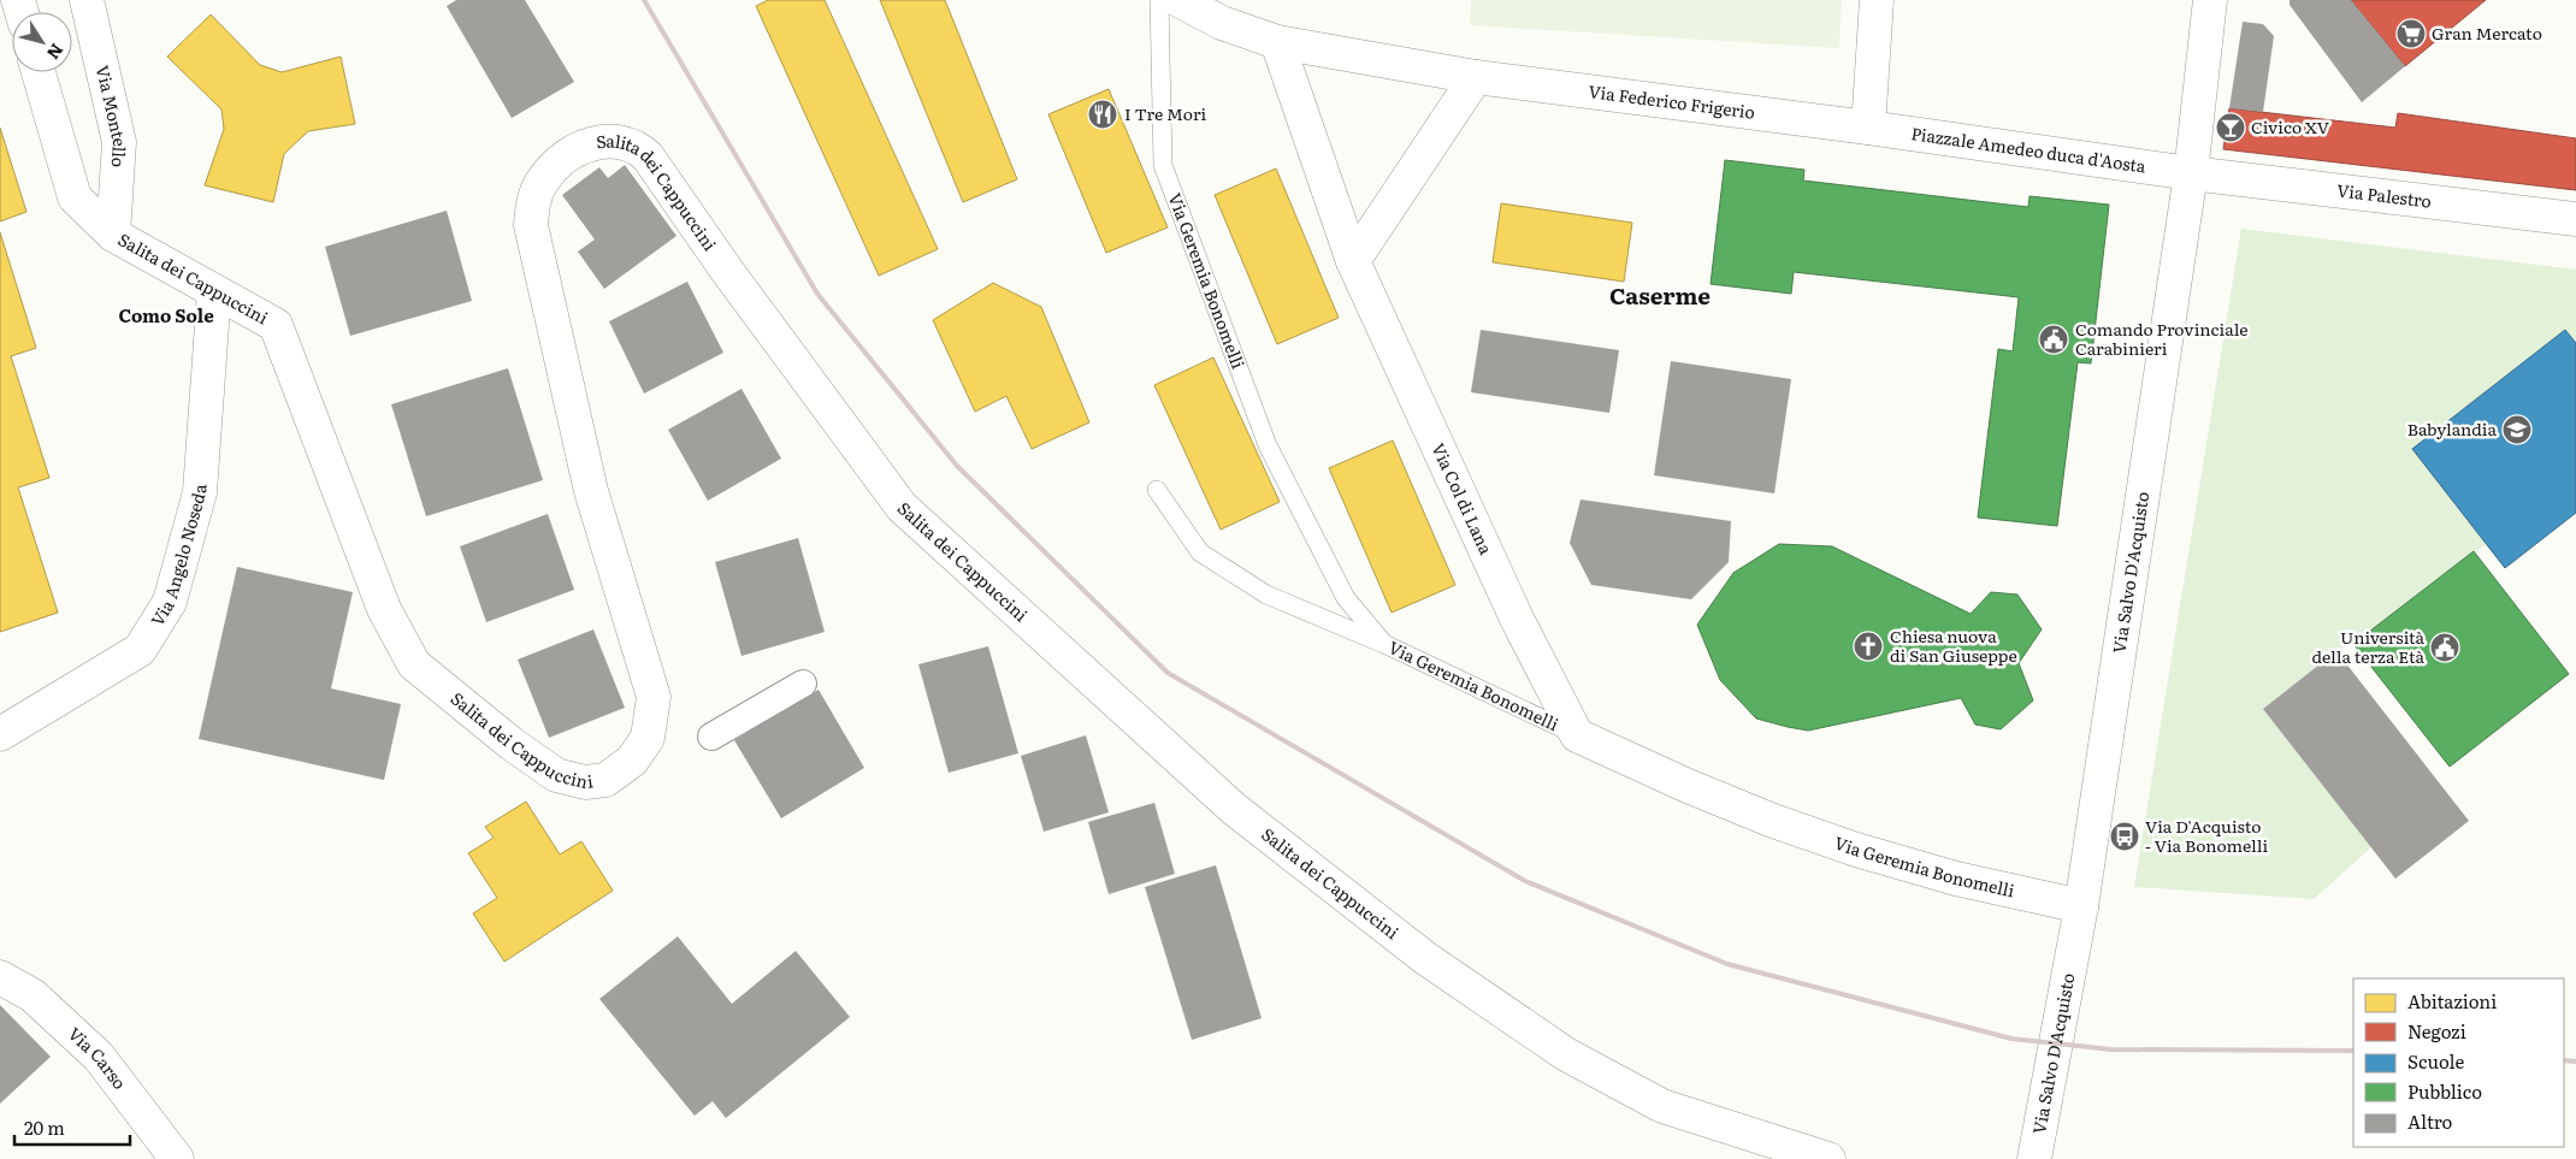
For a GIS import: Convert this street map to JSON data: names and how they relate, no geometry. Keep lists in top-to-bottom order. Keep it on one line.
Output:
{"streets":{"street":["Via Federico Frigerio","Via Montello","Piazzale Amedeo duca d'Aosta","Via Palestro","Salita dei Cappuccini","Via Geremia Bonomelli","Via Col di Lana","Via Angelo Noseda","Via Salvo D'Acquisto","Via Carso"]},"crossings":[["Via Federico Frigerio","Piazzale Amedeo duca d'Aosta"],["Via Montello","Salita dei Cappuccini"],["Piazzale Amedeo duca d'Aosta","Via Palestro"],["Piazzale Amedeo duca d'Aosta","Via Salvo D'Acquisto"],["Via Palestro","Via Salvo D'Acquisto"],["Salita dei Cappuccini","Via Angelo Noseda"],["Via Geremia Bonomelli","Via Col di Lana"],["Via Geremia Bonomelli","Via Salvo D'Acquisto"]],"districts":["Caserme","Como Sole"],"places":{"supermarket":["Gran Mercato"],"restaurant":["I Tre Mori"],"bar":["Civico XV"],"public building":["Comando Provinciale Carabinieri","Università della terza Età"],"school or university":["Babylandia"],"church":["Chiesa nuova di San Giuseppe"],"bus stop":["Via D'Acquisto - Via Bonomelli"]},"legend":["Abitazioni","Negozi","Scuole","Pubblico","Altro"],"scale_bar":"20 m","north":"bottom right"}
